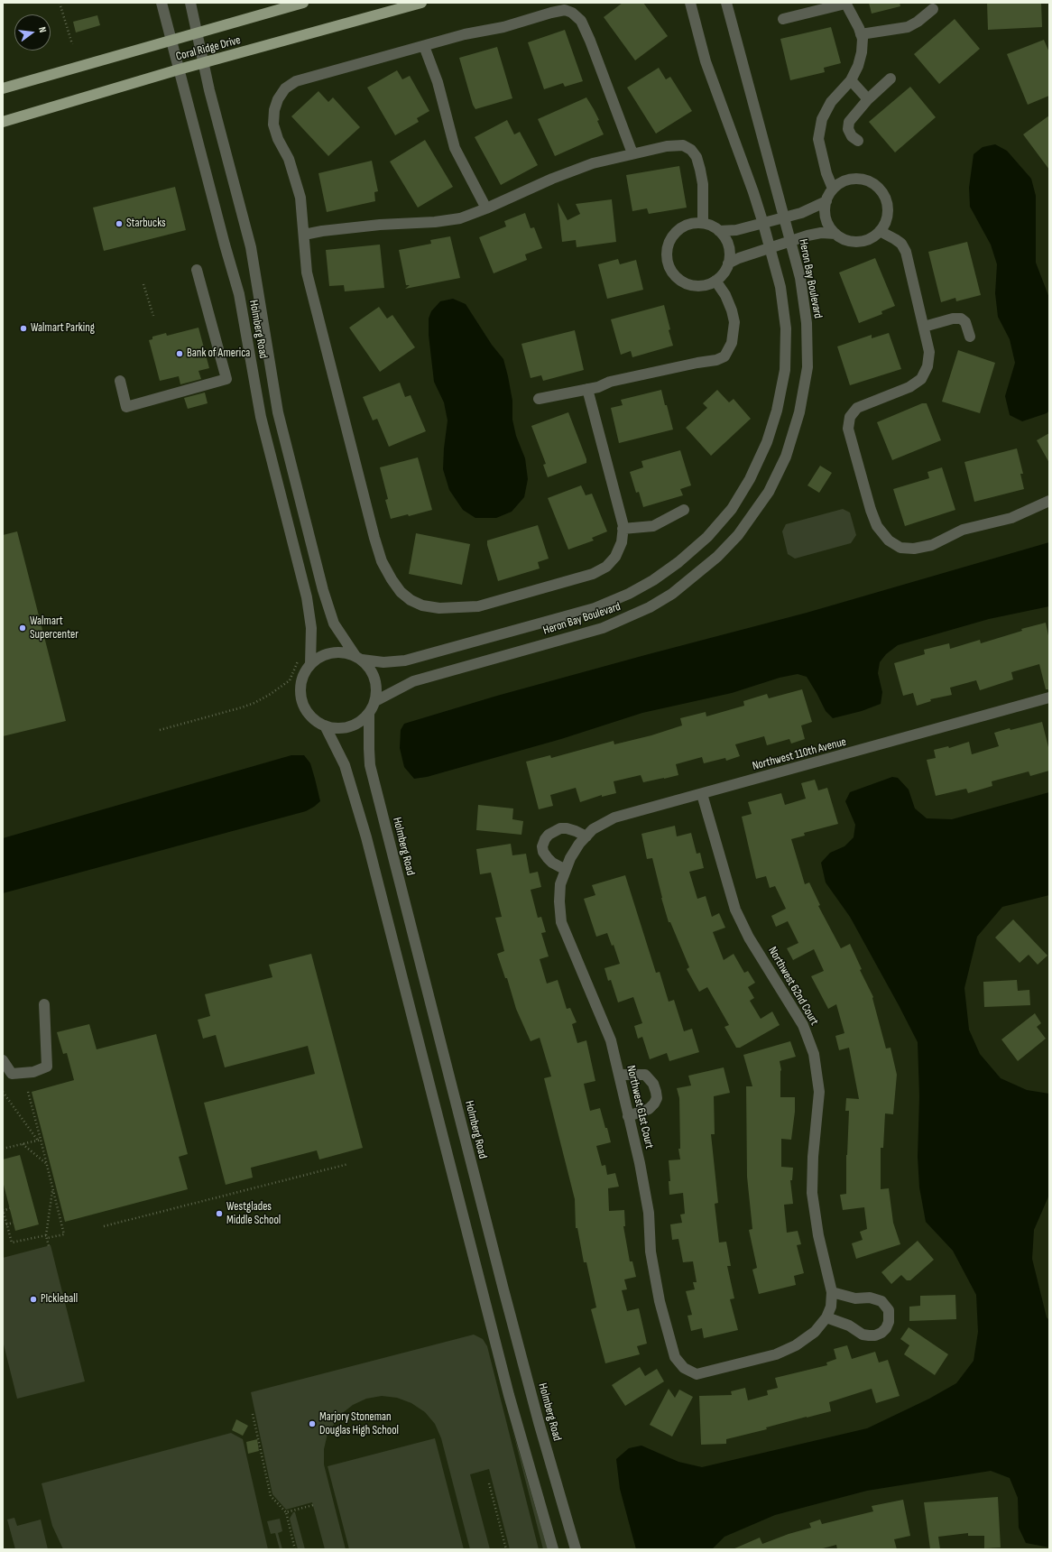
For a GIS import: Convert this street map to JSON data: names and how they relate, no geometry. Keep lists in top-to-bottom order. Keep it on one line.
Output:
{"streets":{"main road":["Coral Ridge Drive"],"street":["Heron Bay Boulevard","Holmberg Road","Northwest 110th Avenue","Northwest 62nd Court","Northwest 61st Court"]},"crossings":[["Coral Ridge Drive","Holmberg Road"],["Heron Bay Boulevard","Holmberg Road"],["Northwest 110th Avenue","Northwest 62nd Court"],["Northwest 110th Avenue","Northwest 61st Court"],["Northwest 62nd Court","Northwest 61st Court"]],"places":["Starbucks","Walmart Parking","Bank of America","Walmart Supercenter","Westglades Middle School","PIckleball","Marjory Stoneman Douglas High School"],"north":"right"}
